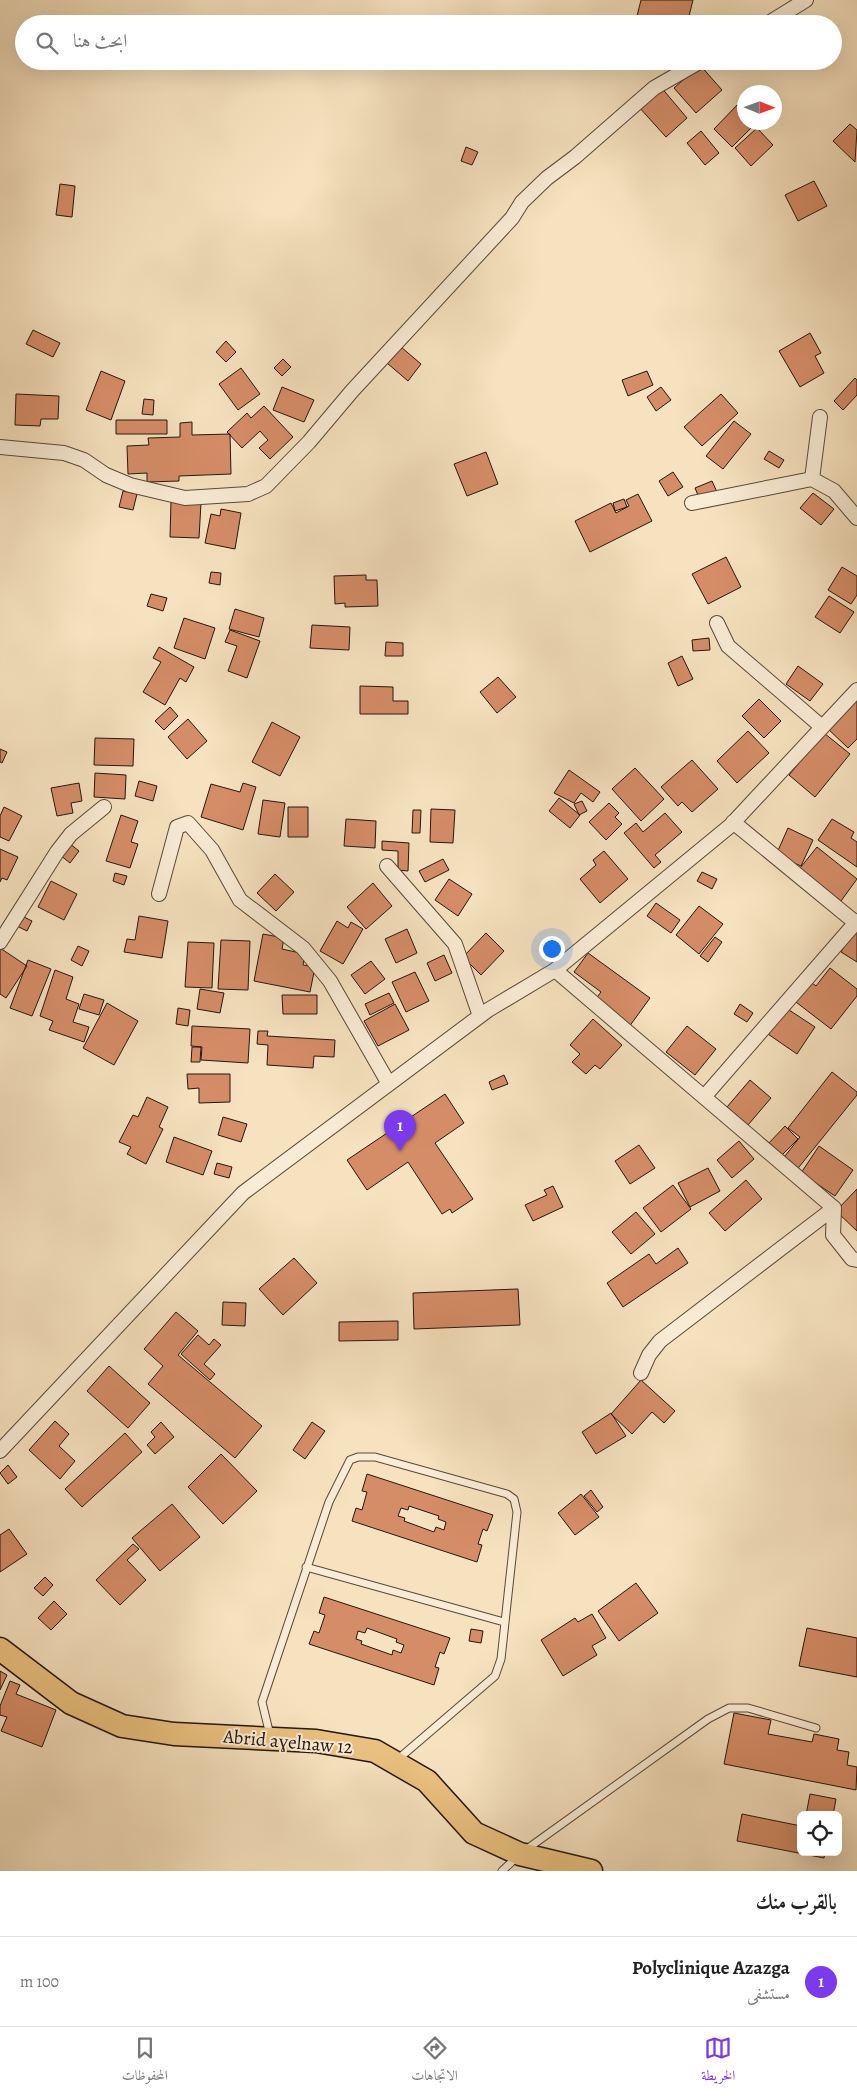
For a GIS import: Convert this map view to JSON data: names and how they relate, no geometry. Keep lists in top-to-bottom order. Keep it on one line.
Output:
{"streets":{"main road":["Abrid aɣelnaw 12"]},"north":"right","page":{"search":"ابحث هنا","pins":"1","heading":"بالقرب منك","list":[{"mark":"1","name":"Polyclinique Azazga","note":"مستشفى","value":"100 m"}],"nav":["الخريطة","الاتجاهات","المحفوظات"]}}
